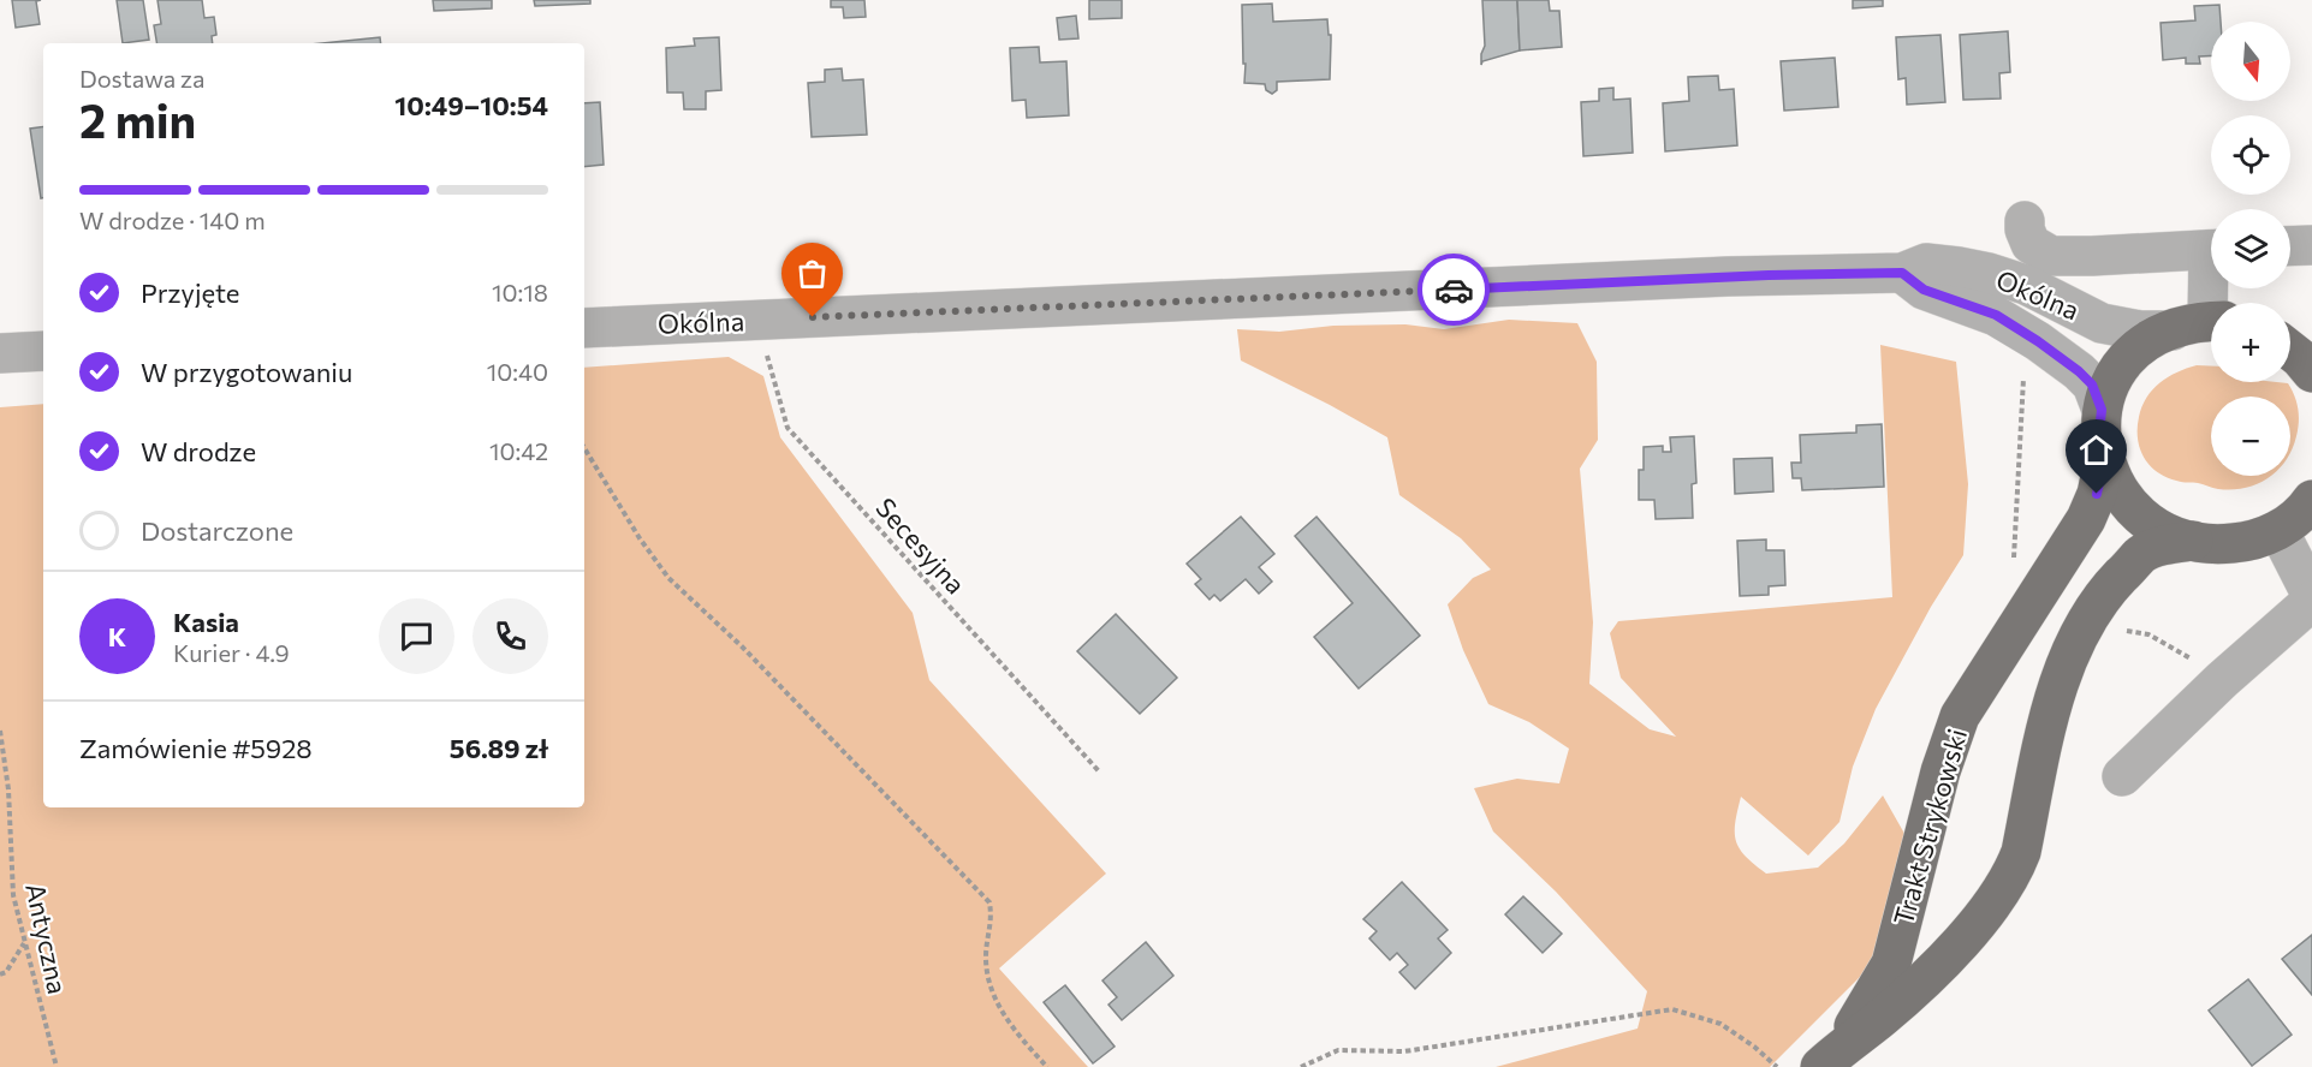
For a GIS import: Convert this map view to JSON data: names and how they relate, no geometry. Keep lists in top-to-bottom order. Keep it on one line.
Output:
{"streets":{"main road":["Trakt Strykowski"],"street":["Okólna"],"path":["Secesyjna","Antyczna"]},"crossings":[["Okólna","Secesyjna"]],"north":"bottom","page":{"map_buttons":["+","−"],"heading":["2 min","Dostawa za","10:49–10:54"],"panel":["Kasia","Kurier · 4.9","Zamówienie #5928","56.89 zł"],"bar":"W drodze · 140 m","list":[["Przyjęte","10:18"],["W przygotowaniu","10:40"],["W drodze","10:42"],"Dostarczone"],"round":"K"}}
